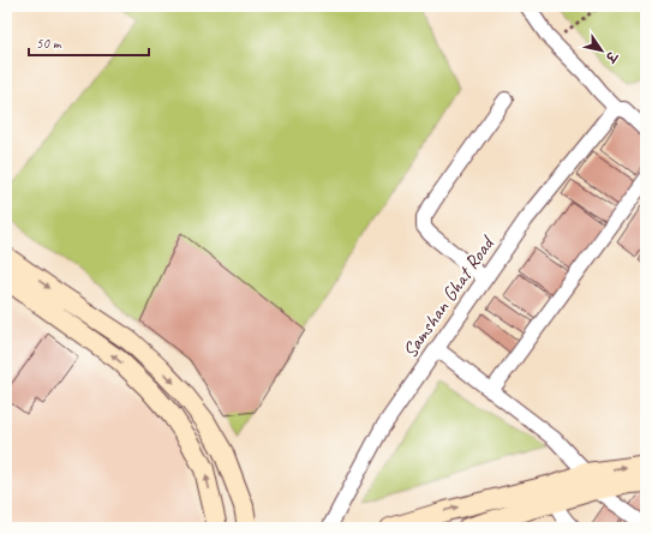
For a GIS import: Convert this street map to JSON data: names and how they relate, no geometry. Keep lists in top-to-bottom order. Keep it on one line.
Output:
{"streets":{"street":["Samshan Ghat Road"]},"scale_bar":"50 m","north":"bottom right"}
